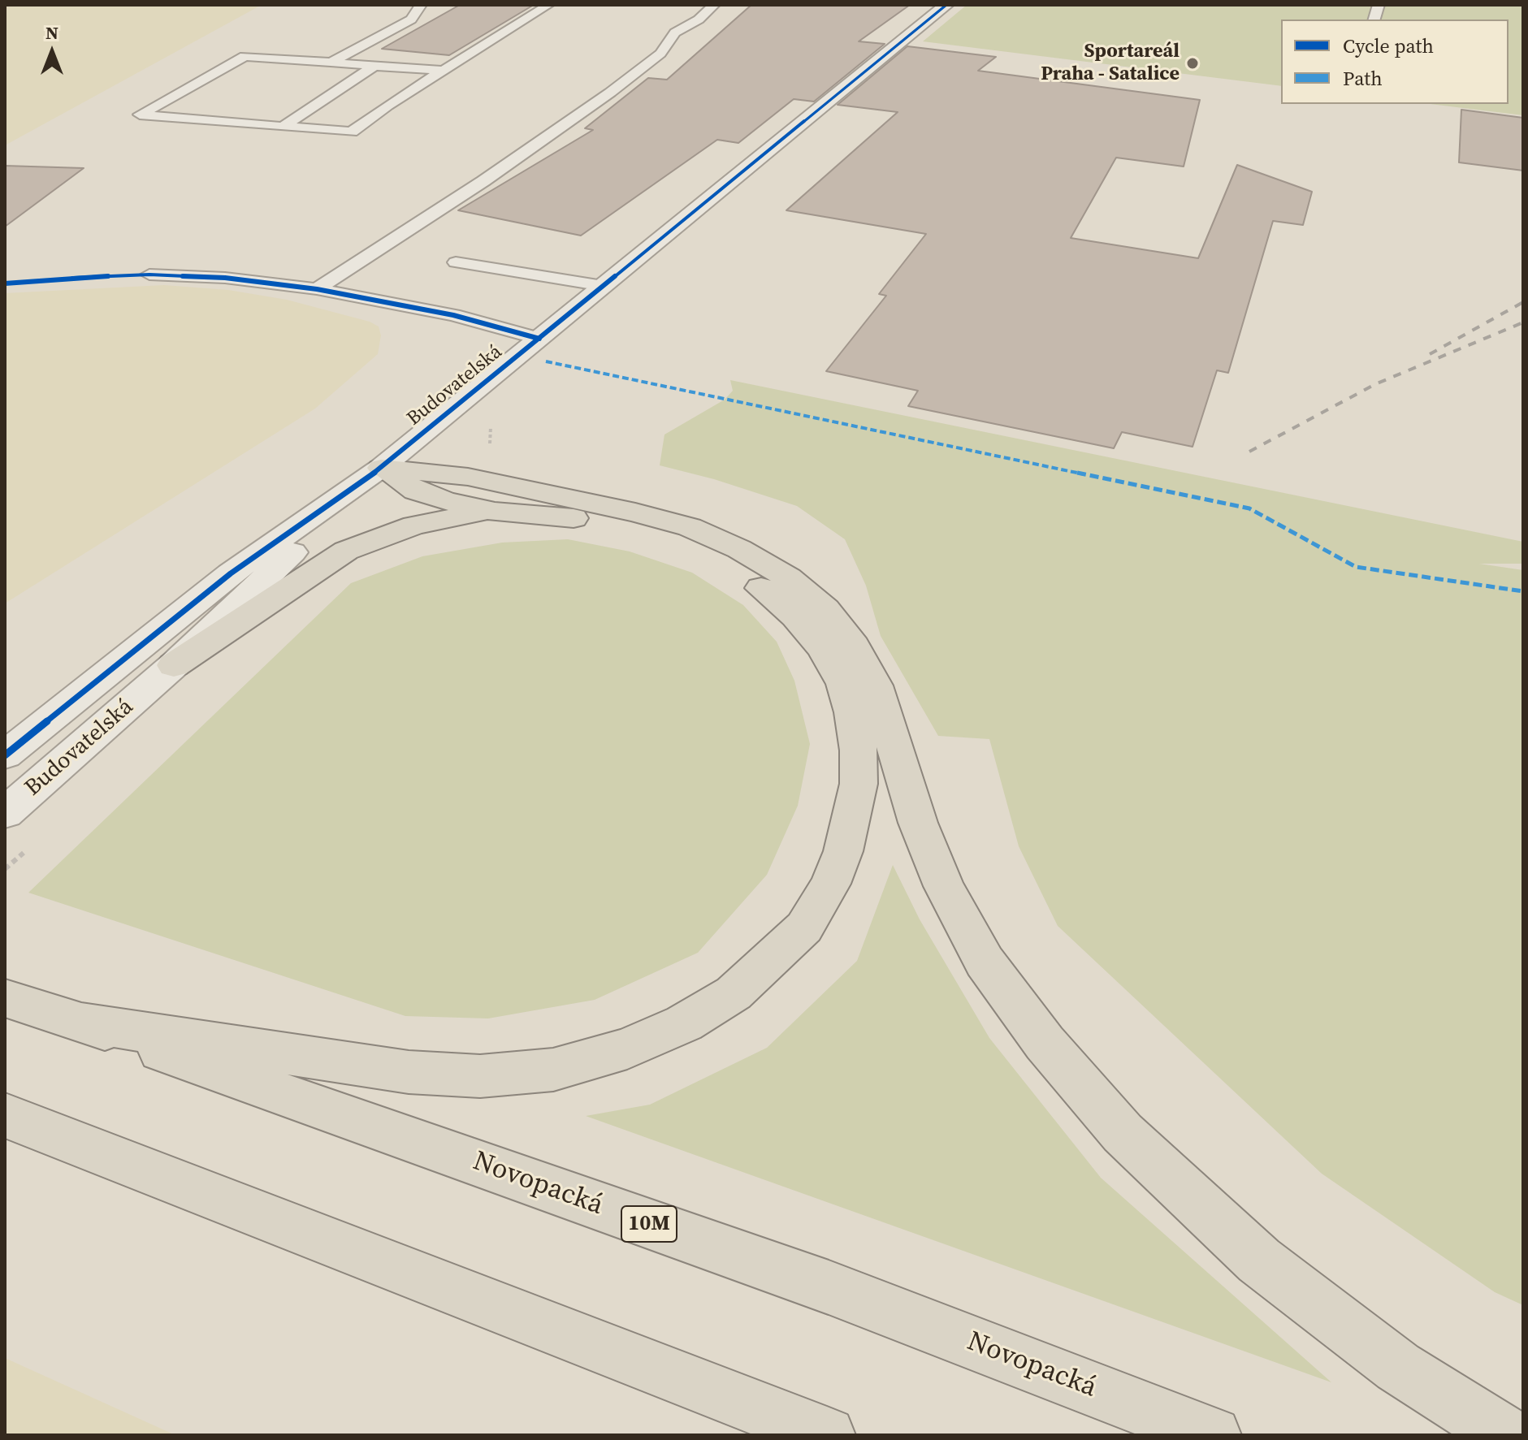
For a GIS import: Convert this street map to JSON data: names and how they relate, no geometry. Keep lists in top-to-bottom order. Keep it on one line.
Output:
{"streets":{"highway":["Novopacká","10M"],"street":["Budovatelská"]},"places":["Sportareál Praha - Satalice"],"legend":["Cycle path","Path"],"north":"top"}
